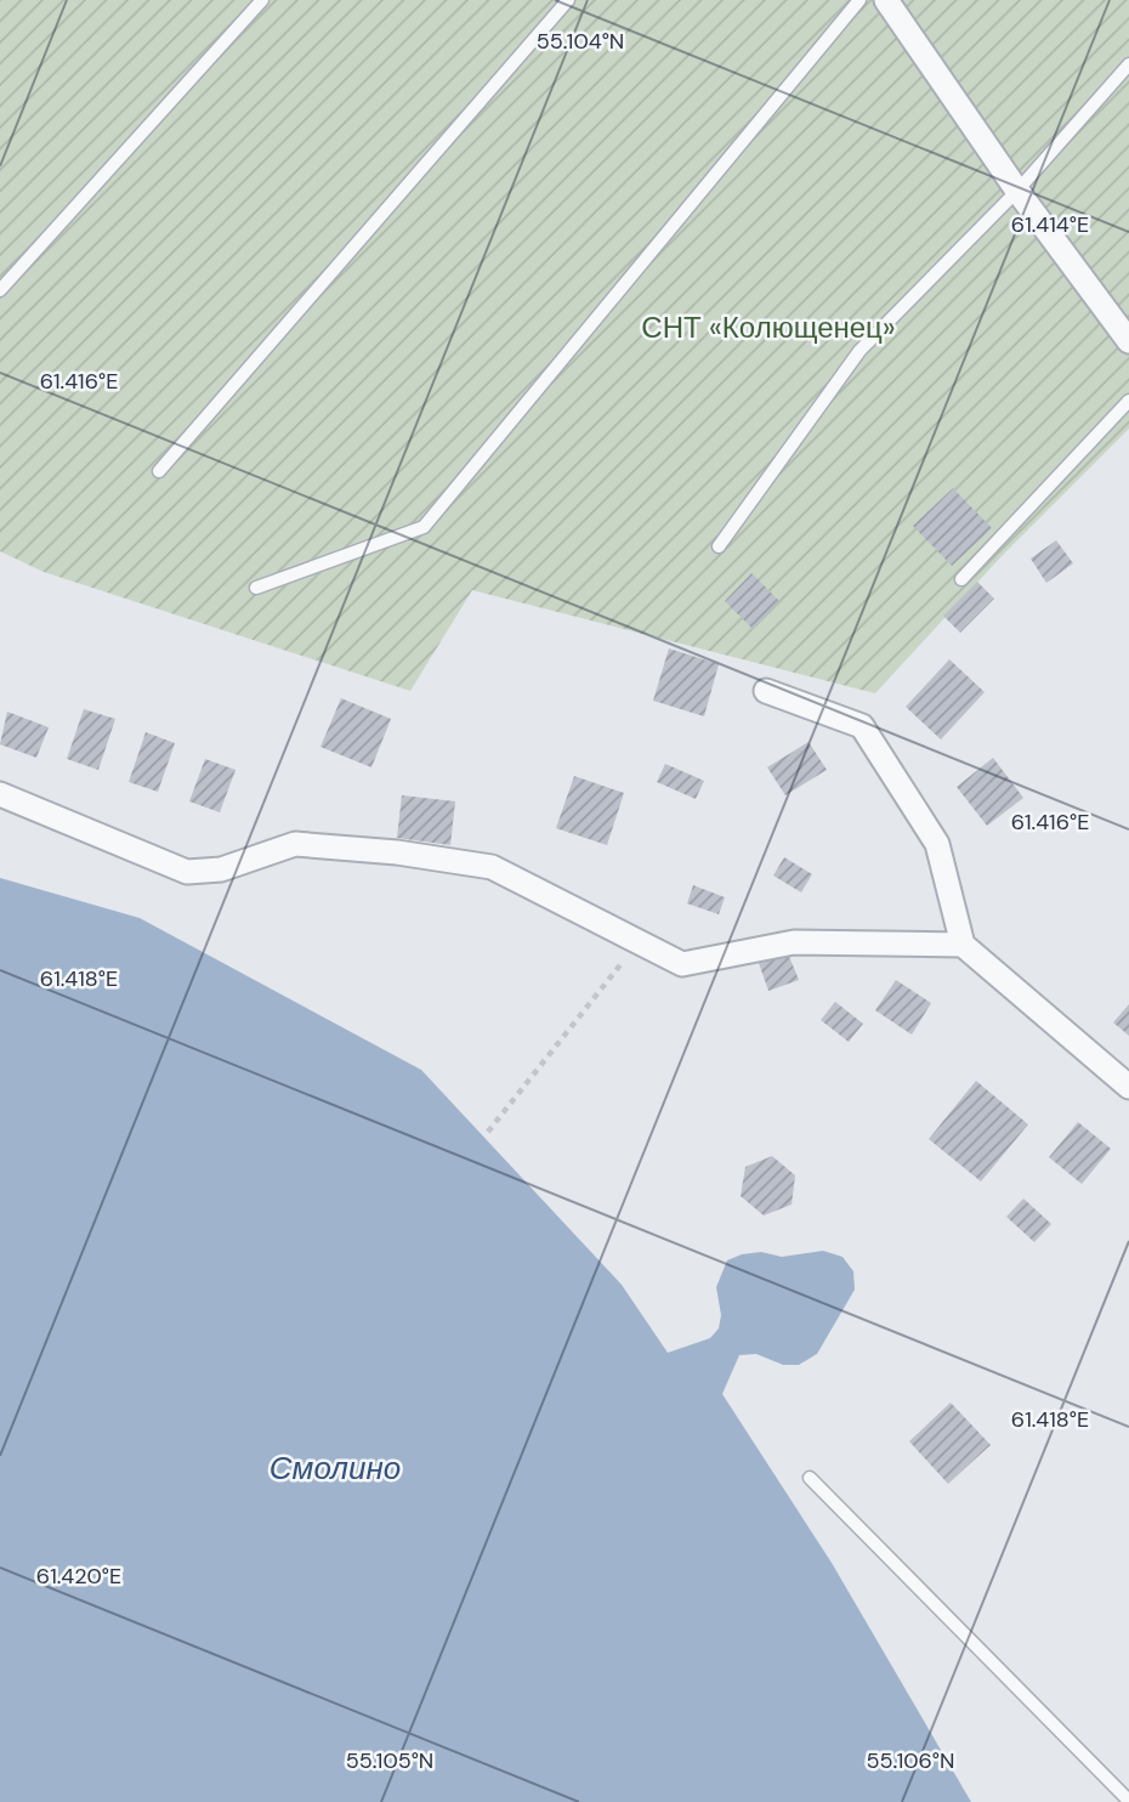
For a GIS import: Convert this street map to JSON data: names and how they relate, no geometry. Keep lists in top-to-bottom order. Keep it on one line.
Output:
{"water":["Смолино"],"parks":["СНТ «Колющенец»"],"coordinates":["55.104°N","61.414°E","61.416°E","61.418°E","61.420°E","55.105°N","55.106°N"]}
